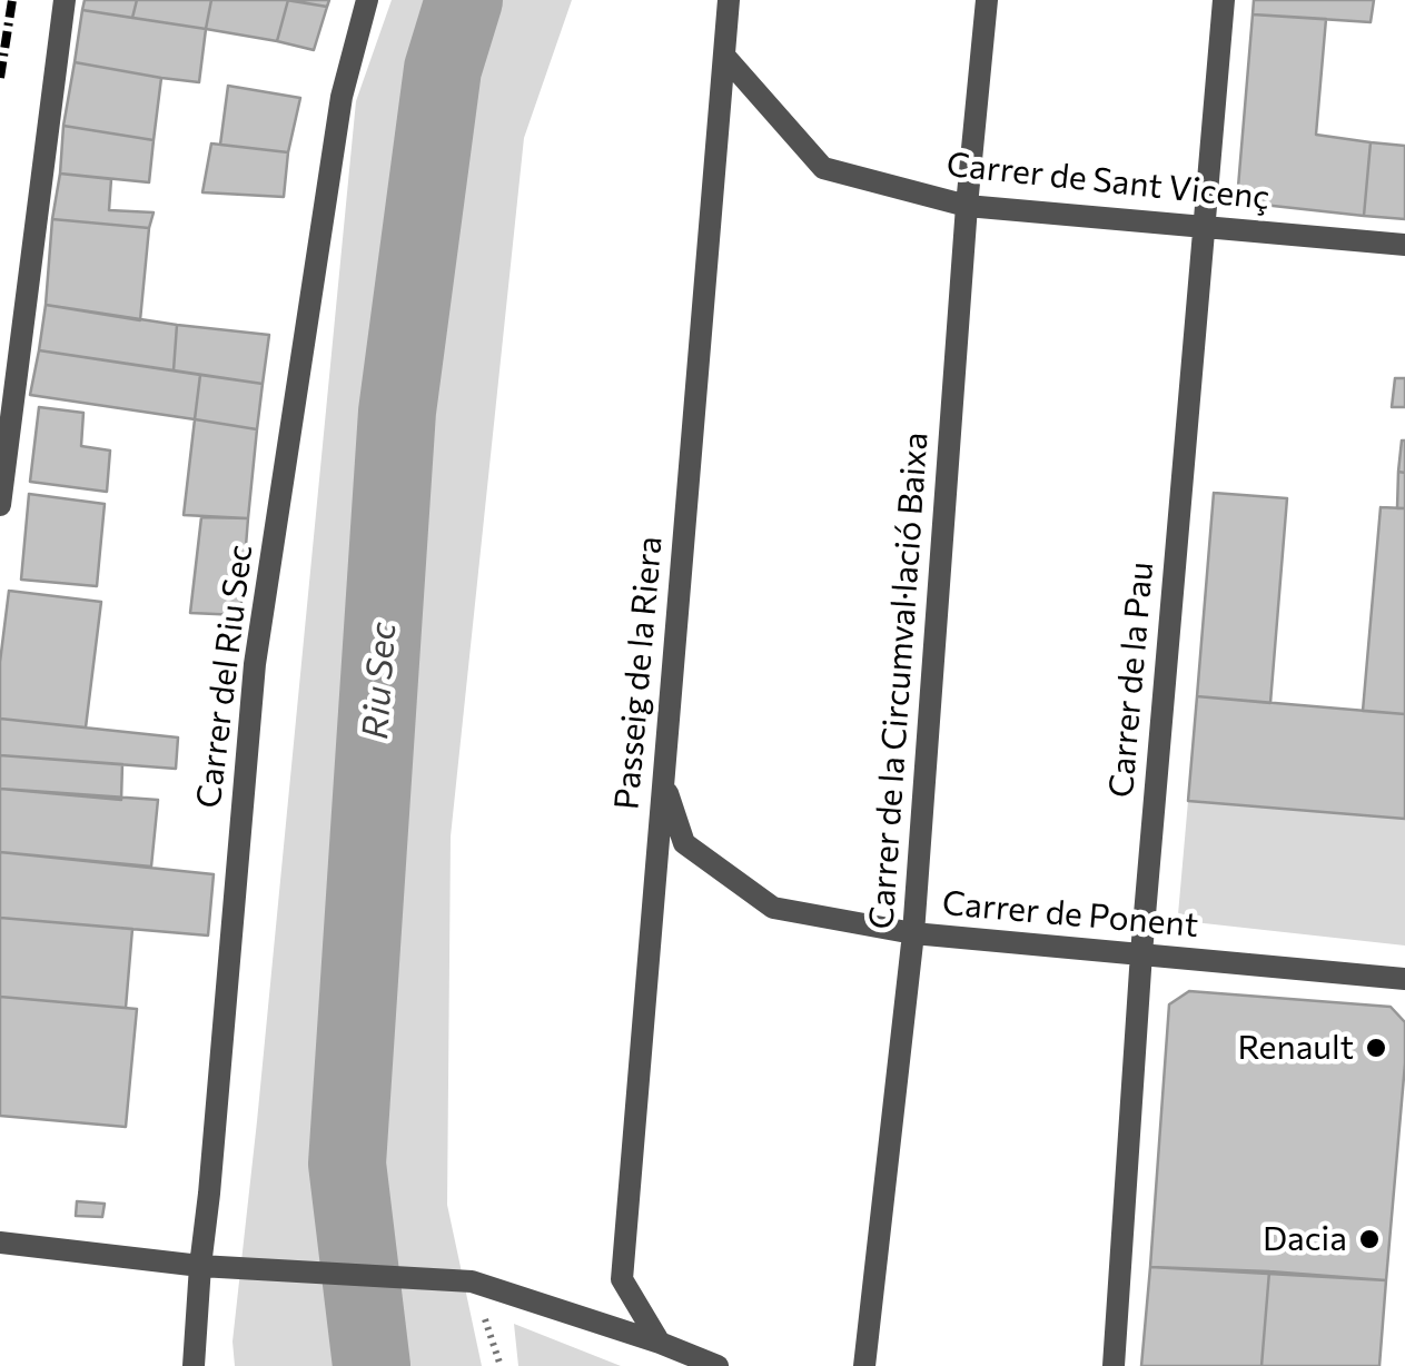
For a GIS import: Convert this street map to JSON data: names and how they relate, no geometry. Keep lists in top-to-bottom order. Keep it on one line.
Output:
{"streets":{"street":["Carrer de Sant Vicenç","Passeig de la Riera","Carrer del Riu Sec","Carrer de la Pau","Carrer de la Circumval·lació Baixa","Carrer de Ponent"]},"crossings":[["Carrer de Sant Vicenç","Passeig de la Riera"],["Carrer de Sant Vicenç","Carrer de la Pau"],["Carrer de Sant Vicenç","Carrer de la Circumval·lació Baixa"],["Passeig de la Riera","Carrer de Ponent"],["Carrer de la Pau","Carrer de Ponent"],["Carrer de la Circumval·lació Baixa","Carrer de Ponent"]],"water":["Riu Sec"],"places":["Renault","Dacia"]}
